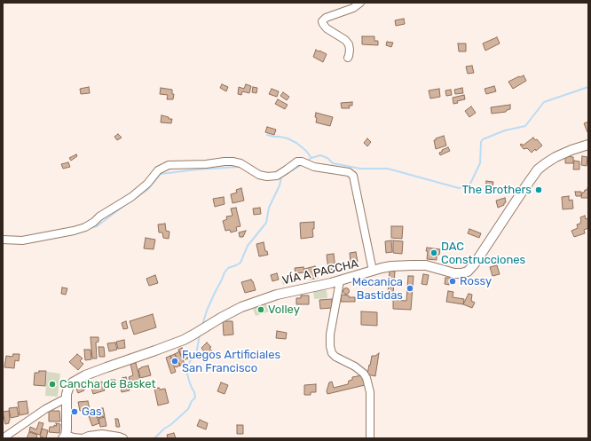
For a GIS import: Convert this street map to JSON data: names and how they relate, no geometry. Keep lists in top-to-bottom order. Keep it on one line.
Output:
{"streets":{"main road":["VÍA A PACCHA"]},"places":["The Brothers","DAC Construcciones","Rossy","Mecanica Bastidas","Volley","Fuegos Artificiales San Francisco","Cancha de Basket","Gas"]}
